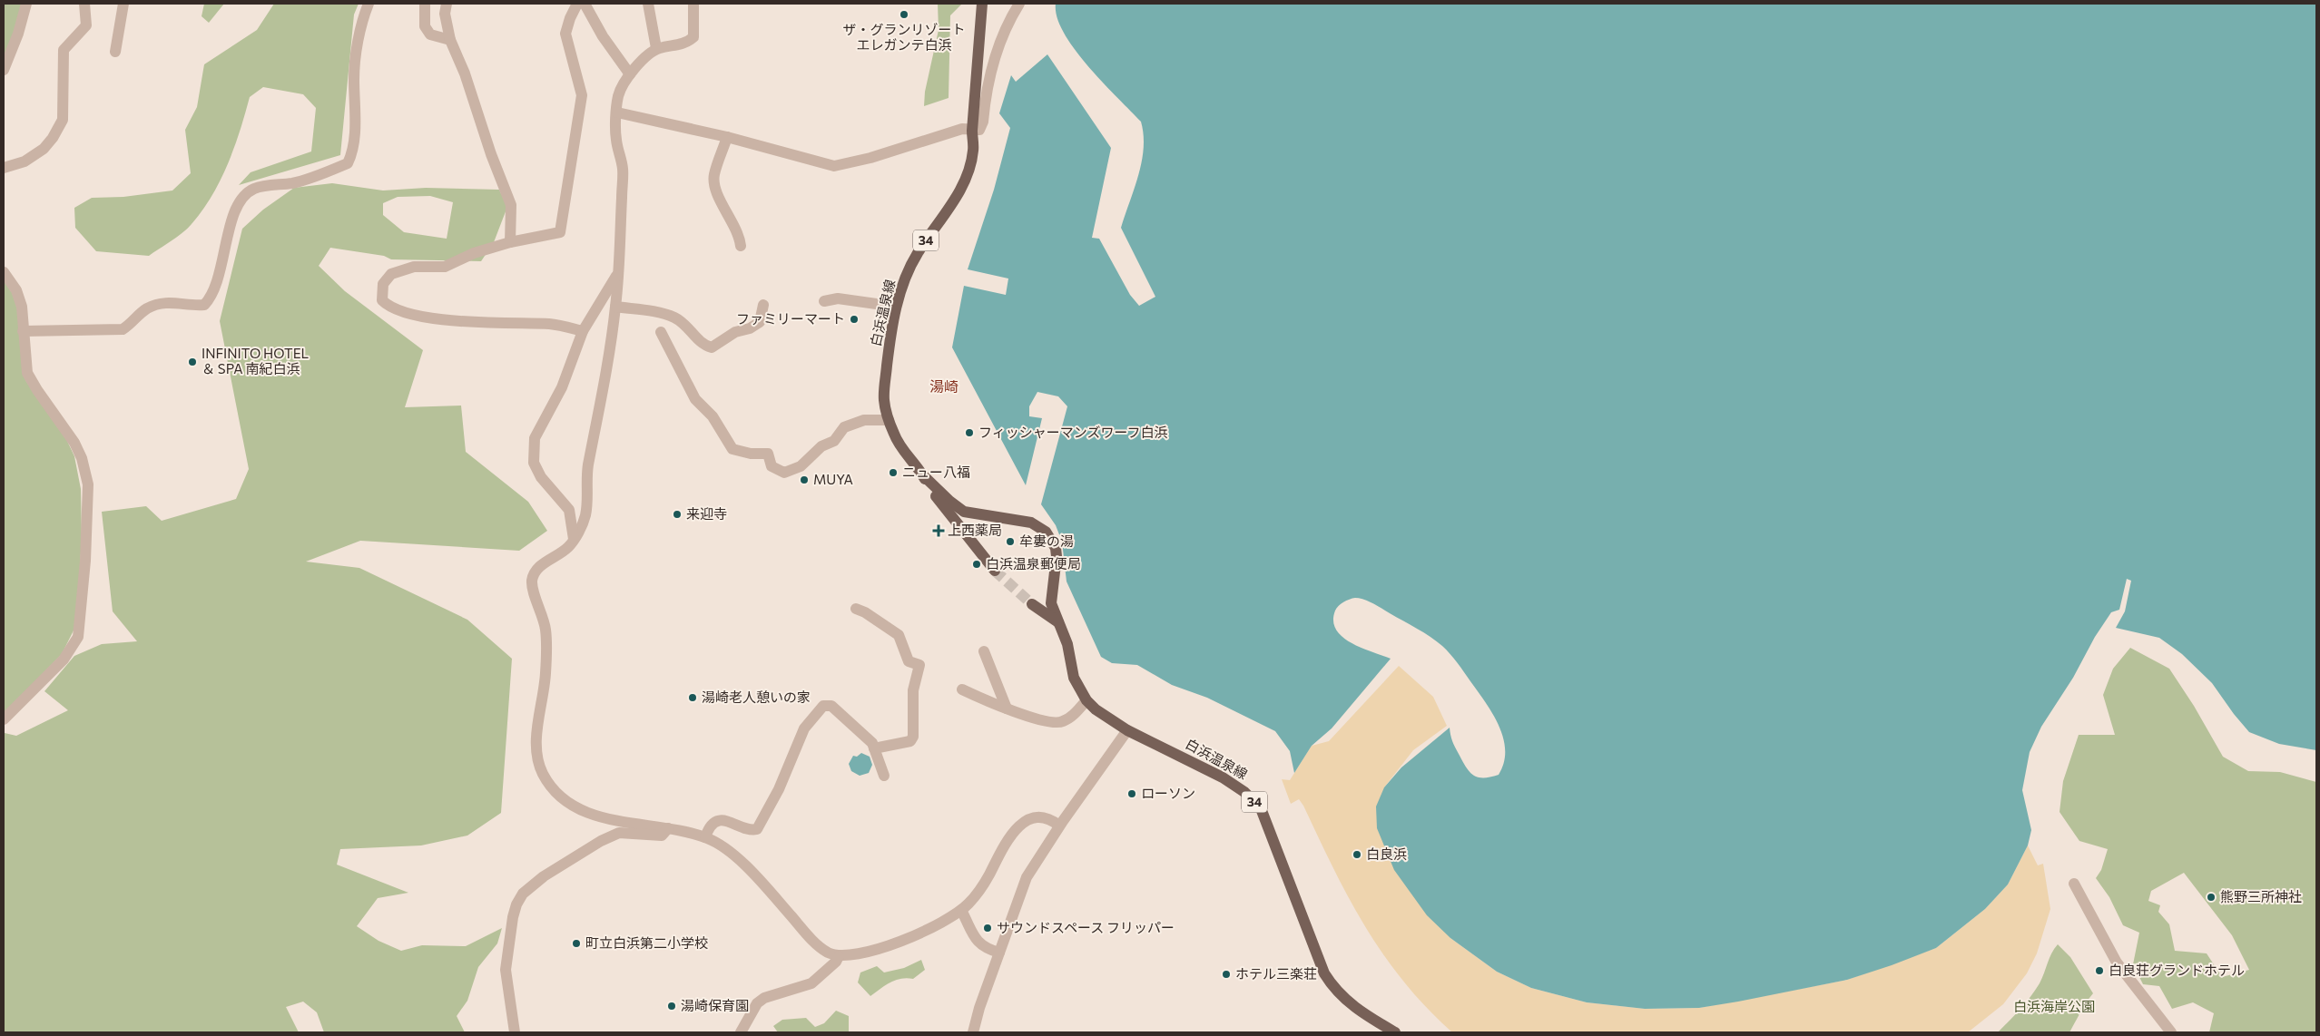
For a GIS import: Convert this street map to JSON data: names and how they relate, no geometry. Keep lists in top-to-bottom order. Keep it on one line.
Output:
{"streets":{"main road":["34","白浜温泉線"]},"districts":["湯崎"],"parks":["白浜海岸公園"],"places":{"other":["ザ・グランリゾート エレガンテ白浜","ファミリーマート","INFINITO HOTEL ＆ SPA 南紀白浜","フィッシャーマンズワーフ白浜","ニュー八福","MUYA","来迎寺","牟婁の湯","白浜温泉郵便局","湯崎老人憩いの家","ローソン","白良浜","熊野三所神社","サウンドスペース フリッパー","町立白浜第二小学校","白良荘グランドホテル","ホテル三楽荘","湯崎保育園"],"health":["上西薬局"]}}
